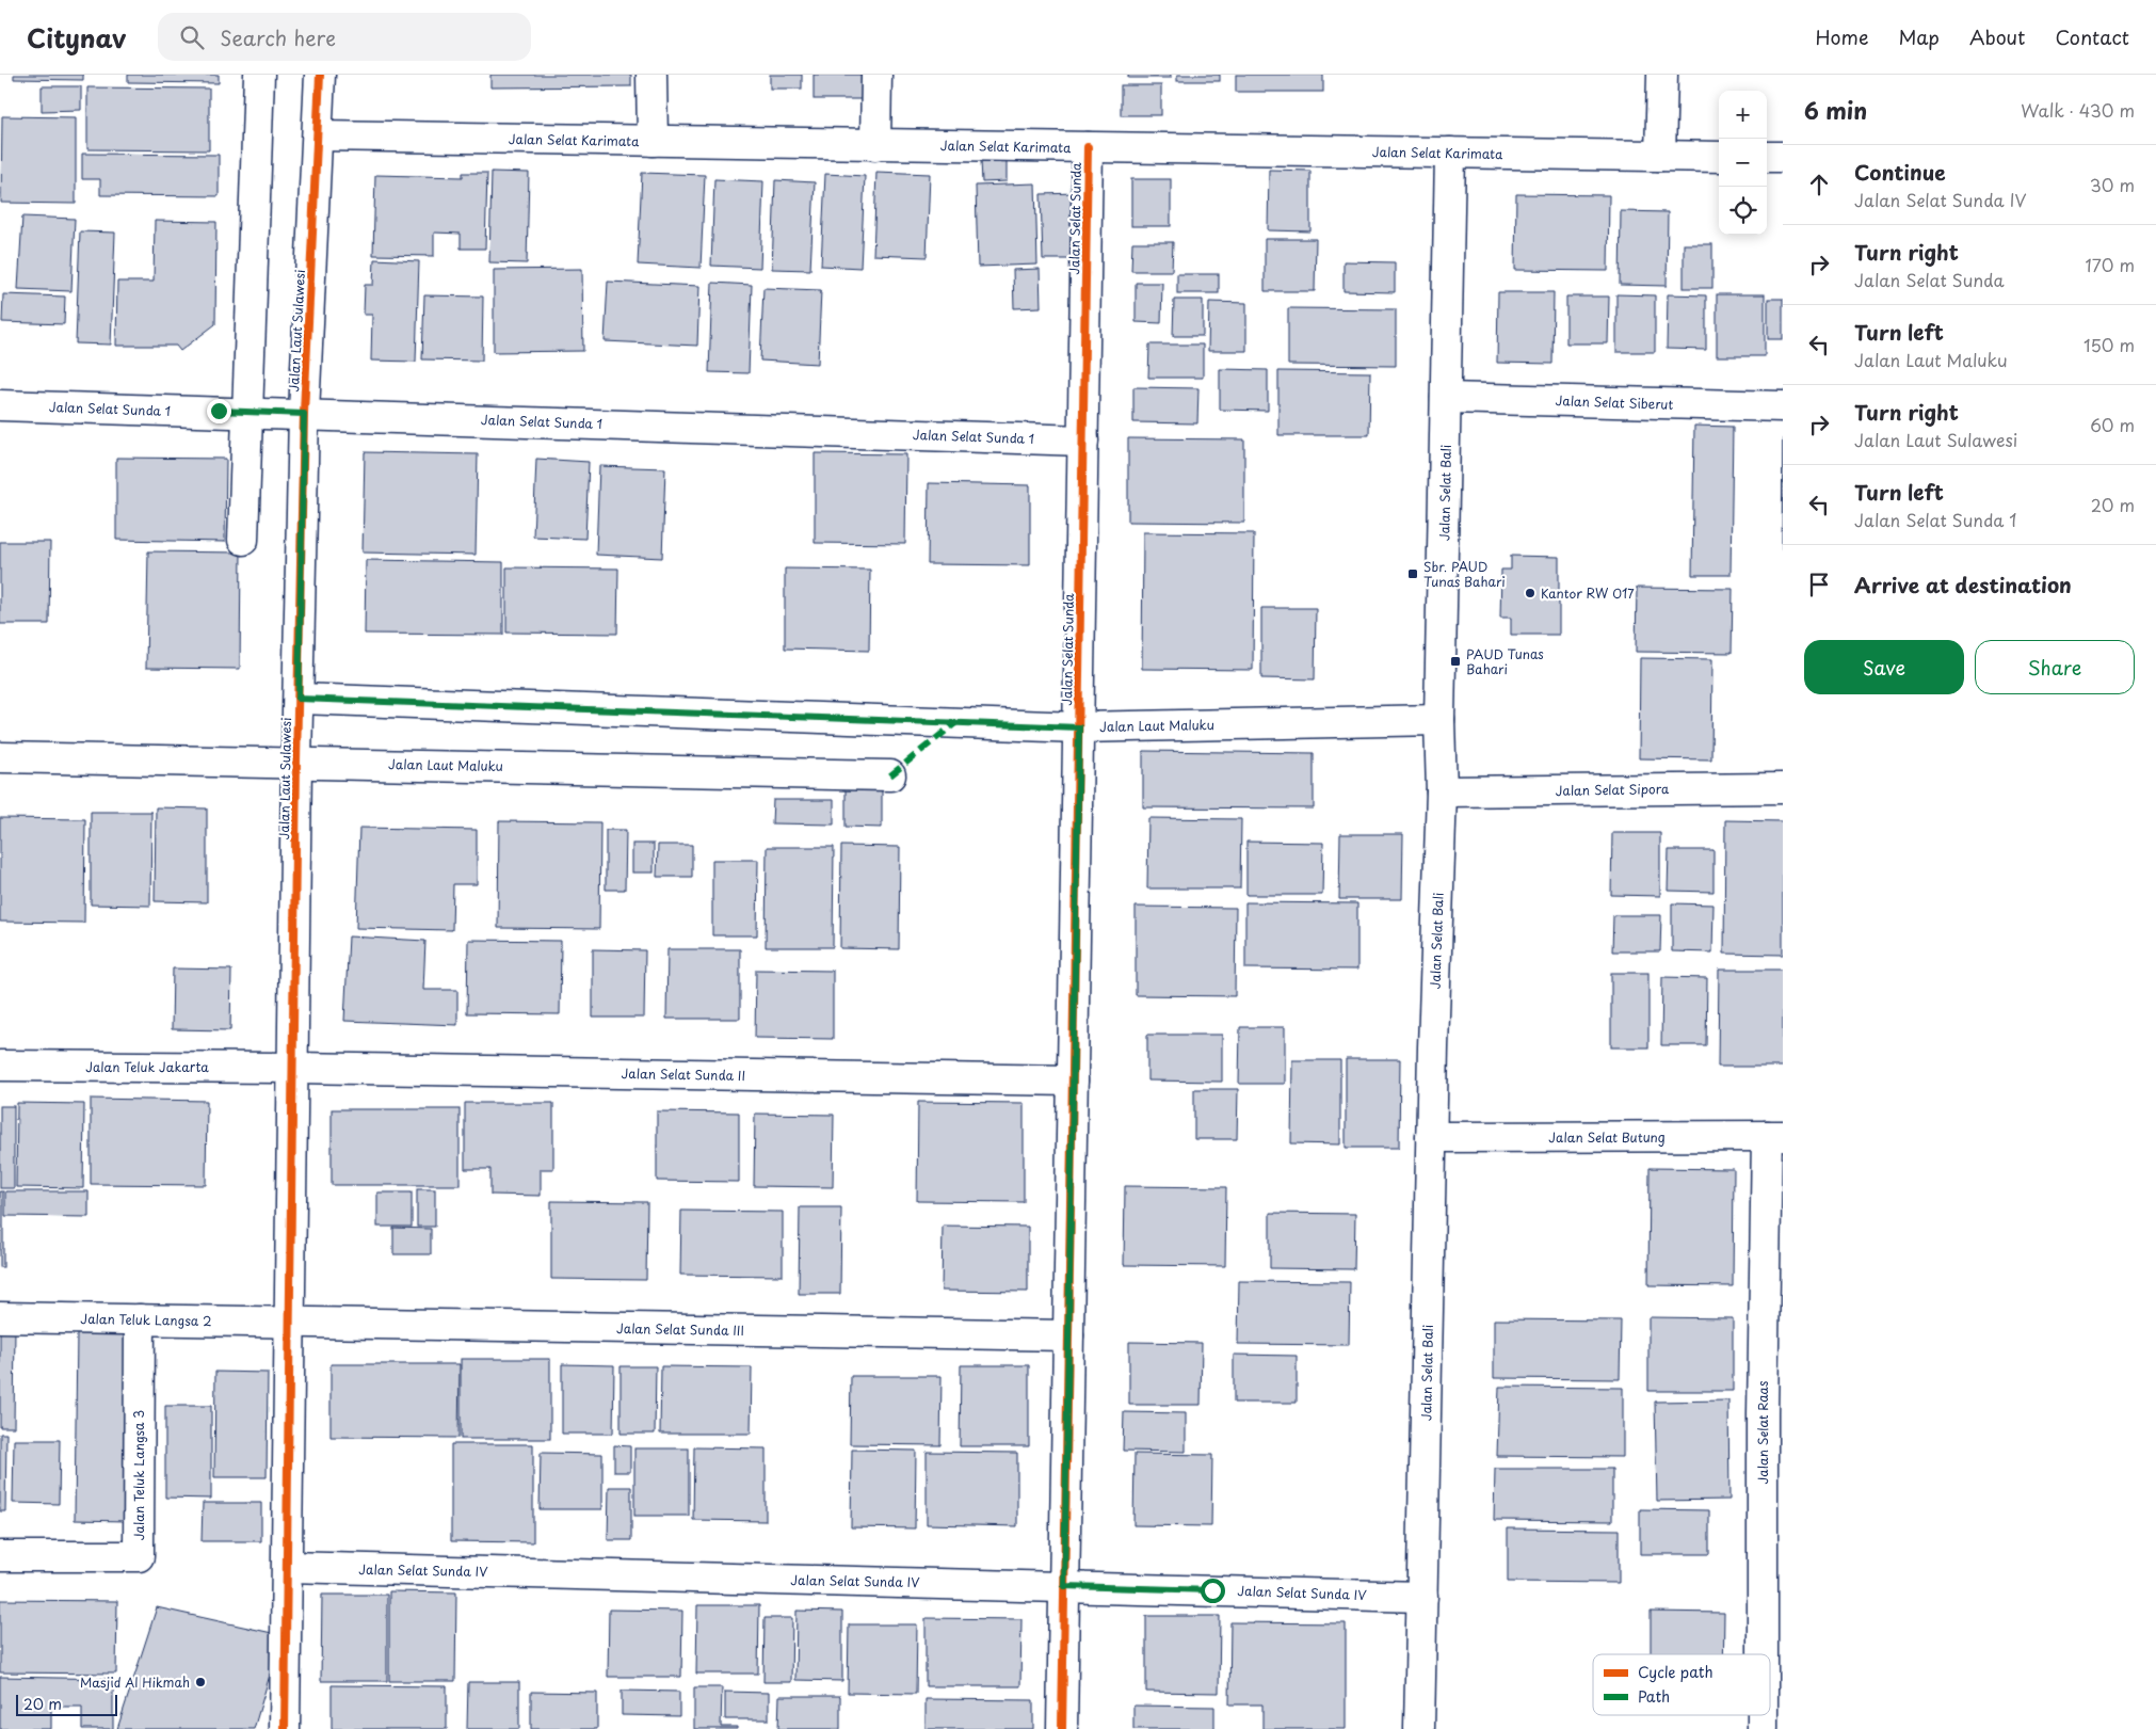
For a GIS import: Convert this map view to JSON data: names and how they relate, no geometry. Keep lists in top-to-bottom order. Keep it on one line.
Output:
{"streets":{"street":["Jalan Selat Karimata","Jalan Selat Sunda","Jalan Laut Sulawesi","Jalan Selat Siberut","Jalan Selat Sunda 1","Jalan Selat Bali","Jalan Laut Maluku","Jalan Selat Sipora","Jalan Teluk Jakarta","Jalan Selat Sunda II","Jalan Selat Butung","Jalan Teluk Langsa 2","Jalan Selat Sunda III","Jalan Selat Raas","Jalan Teluk Langsa 3","Jalan Selat Sunda IV"]},"crossings":[["Jalan Selat Karimata","Jalan Selat Sunda"],["Jalan Selat Karimata","Jalan Laut Sulawesi"],["Jalan Selat Karimata","Jalan Selat Bali"],["Jalan Selat Sunda","Jalan Selat Sunda 1"],["Jalan Selat Sunda","Jalan Laut Maluku"],["Jalan Selat Sunda","Jalan Selat Sunda II"],["Jalan Selat Sunda","Jalan Selat Sunda III"],["Jalan Selat Sunda","Jalan Selat Sunda IV"],["Jalan Laut Sulawesi","Jalan Selat Sunda 1"],["Jalan Laut Sulawesi","Jalan Laut Maluku"],["Jalan Laut Sulawesi","Jalan Teluk Jakarta"],["Jalan Laut Sulawesi","Jalan Selat Sunda II"],["Jalan Laut Sulawesi","Jalan Teluk Langsa 2"],["Jalan Laut Sulawesi","Jalan Selat Sunda III"],["Jalan Laut Sulawesi","Jalan Selat Sunda IV"],["Jalan Selat Siberut","Jalan Selat Bali"],["Jalan Selat Bali","Jalan Laut Maluku"],["Jalan Selat Bali","Jalan Selat Sipora"],["Jalan Selat Bali","Jalan Selat Butung"],["Jalan Selat Bali","Jalan Selat Sunda IV"],["Jalan Teluk Jakarta","Jalan Selat Sunda II"],["Jalan Selat Butung","Jalan Selat Raas"],["Jalan Teluk Langsa 2","Jalan Selat Sunda III"],["Jalan Teluk Langsa 2","Jalan Teluk Langsa 3"]],"places":{"transit":["Sbr. PAUD Tunas Bahari","PAUD Tunas Bahari"],"other":["Kantor RW 017","Masjid Al Hikmah"]},"legend":["Cycle path","Path"],"scale_bar":"20 m","page":{"header":"Citynav","search":"Search here","nav":["Home","Map","About","Contact"],"heading":["6 min","Walk · 430 m"],"map_buttons":["+","−"],"list":[["Continue","Jalan Selat Sunda IV","30 m"],["Turn right","Jalan Selat Sunda","170 m"],["Turn left","Jalan Laut Maluku","150 m"],["Turn right","Jalan Laut Sulawesi","60 m"],["Turn left","Jalan Selat Sunda 1","20 m"],"Arrive at destination"],"buttons":["Save","Share"],"scale":"20 m"}}
